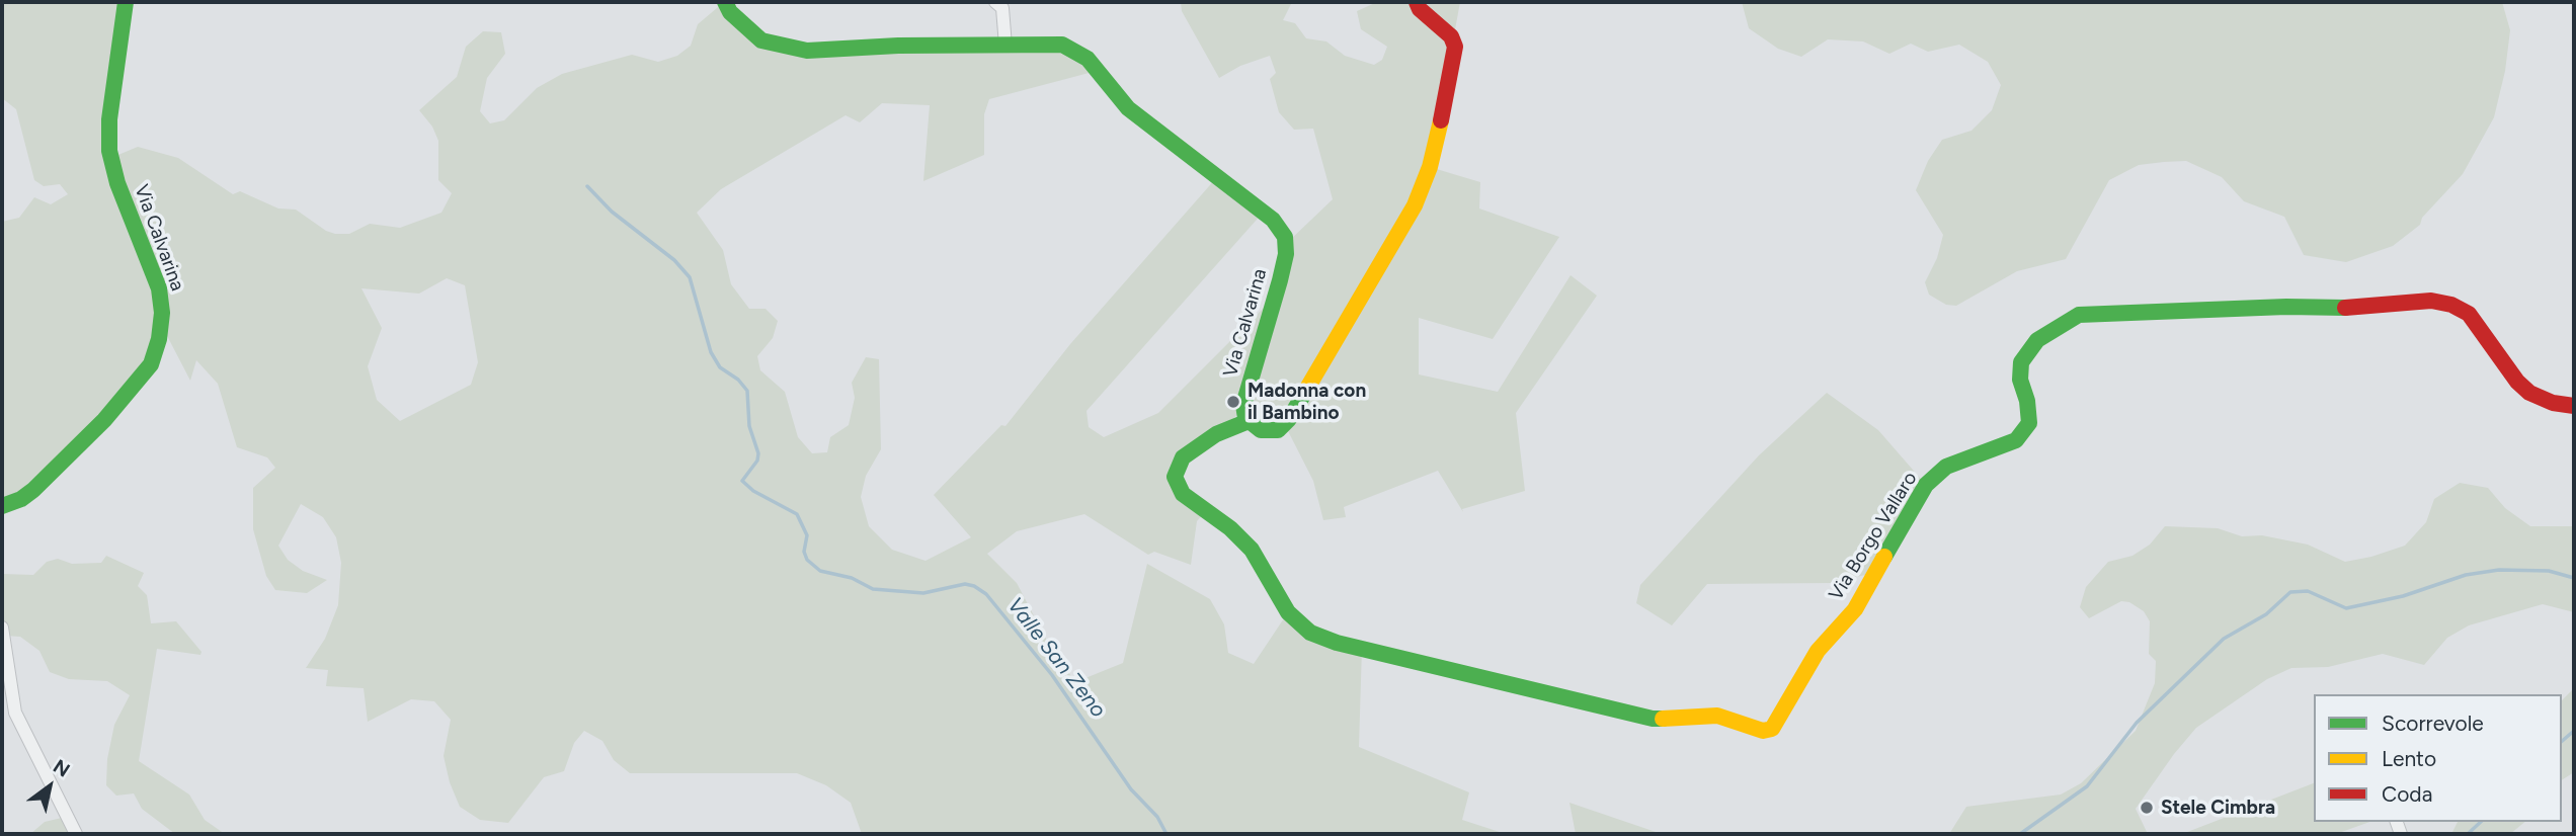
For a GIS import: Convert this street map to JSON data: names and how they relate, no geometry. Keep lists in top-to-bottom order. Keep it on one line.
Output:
{"streets":{"street":["Via Calvarina","Via Borgo Vallaro"]},"crossings":[["Via Calvarina","Via Borgo Vallaro"]],"water":["Valle San Zeno"],"places":["Madonna con il Bambino","Stele Cimbra"],"legend":["Scorrevole","Lento","Coda"],"north":"top right"}
